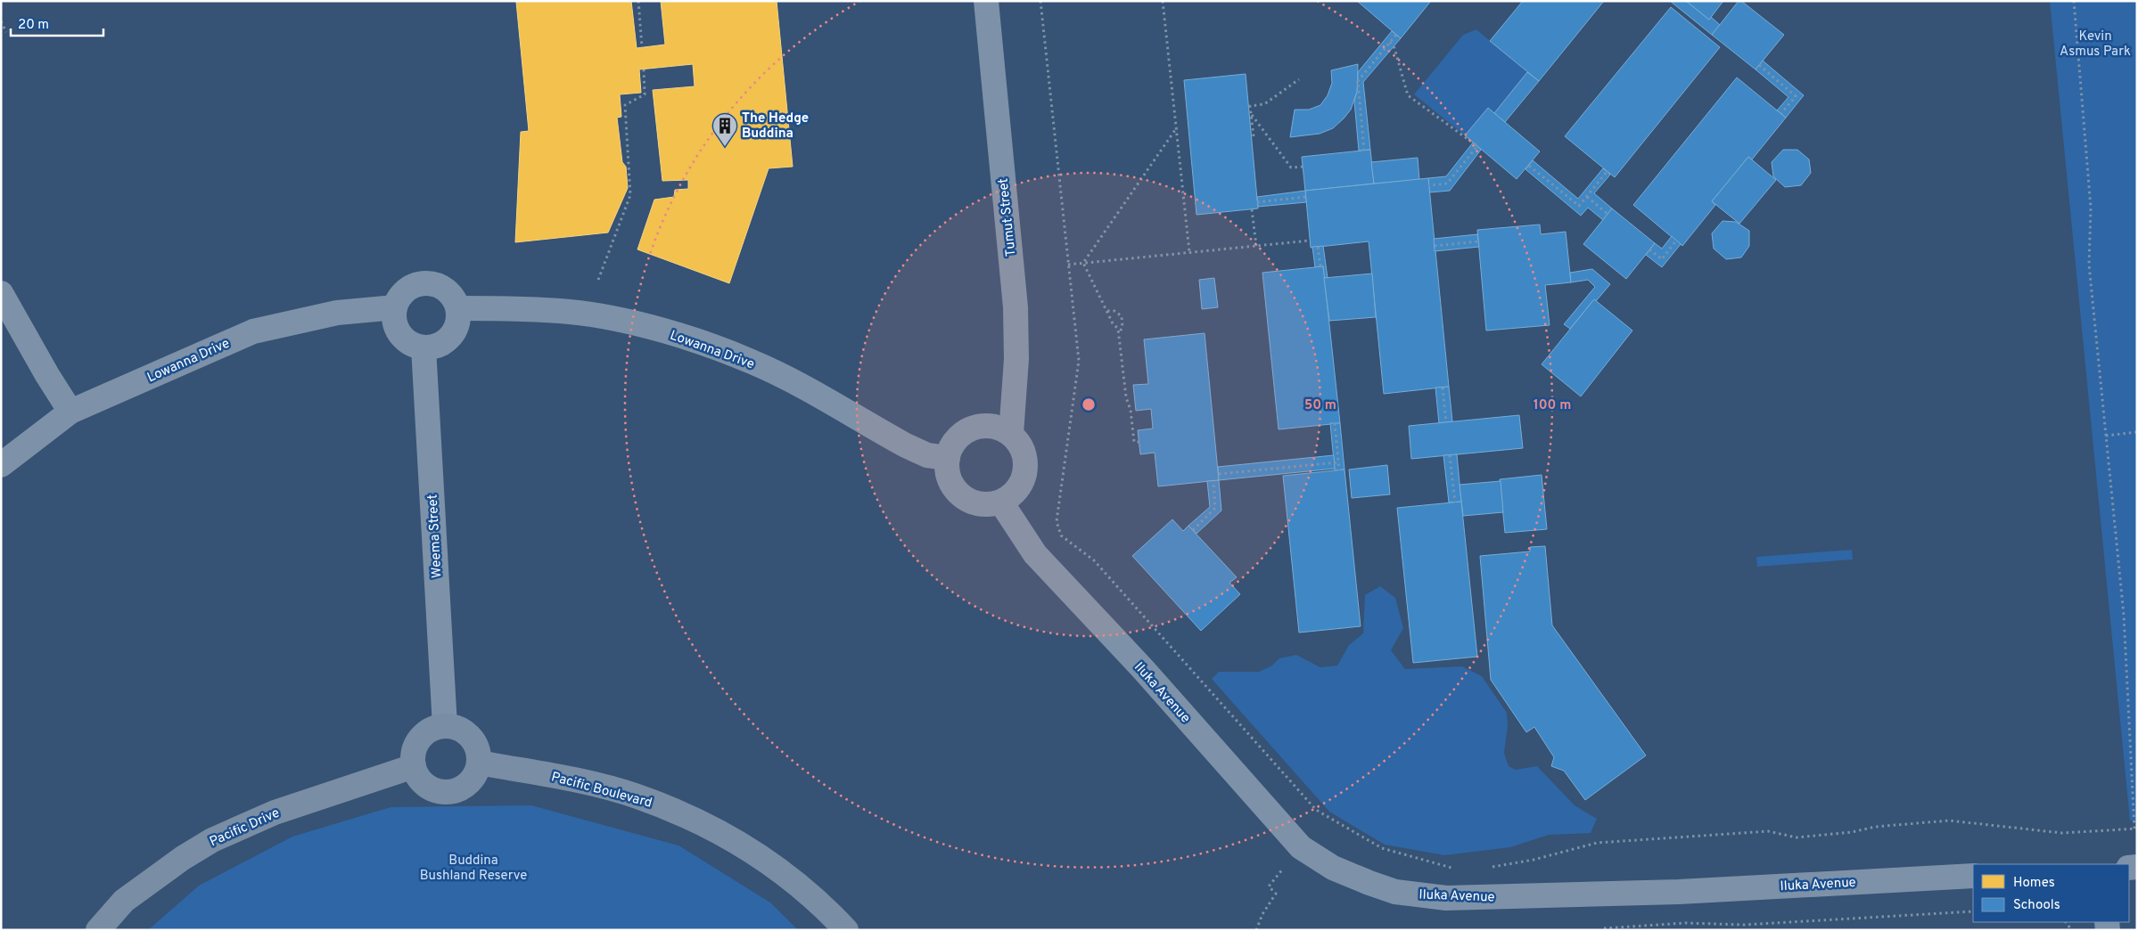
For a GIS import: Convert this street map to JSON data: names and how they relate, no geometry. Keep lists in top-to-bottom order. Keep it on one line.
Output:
{"streets":{"street":["Tumut Street","Lowanna Drive","Weema Street","Iluka Avenue","Pacific Boulevard","Pacific Drive"]},"crossings":[["Tumut Street","Lowanna Drive"],["Tumut Street","Iluka Avenue"],["Lowanna Drive","Weema Street"],["Lowanna Drive","Iluka Avenue"],["Weema Street","Pacific Boulevard"],["Weema Street","Pacific Drive"],["Pacific Boulevard","Pacific Drive"]],"parks":["Kevin Asmus Park","Buddina Bushland Reserve"],"places":{"building":["The Hedge Buddina"]},"legend":["Homes","Schools"],"scale_bar":"20 m","rings":["50 m","100 m"]}
